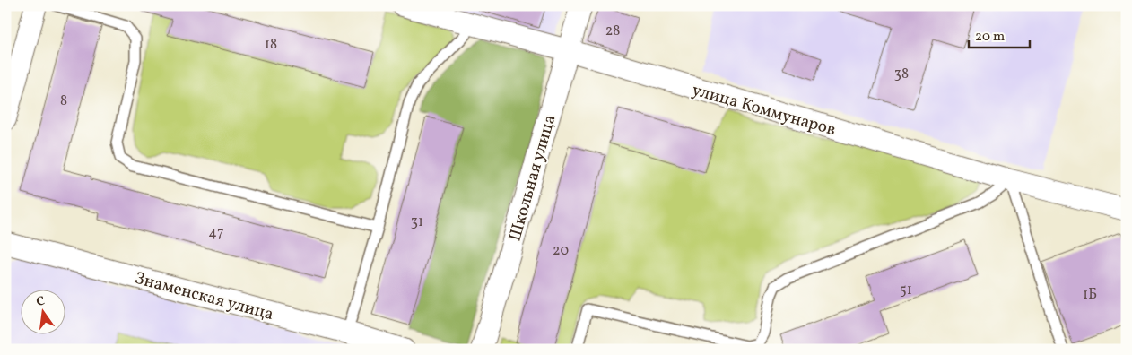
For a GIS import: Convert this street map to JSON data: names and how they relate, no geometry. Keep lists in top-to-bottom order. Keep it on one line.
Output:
{"streets":{"street":["улица Коммунаров","Школьная улица","Знаменская улица"]},"crossings":[["улица Коммунаров","Школьная улица"]],"house_numbers":["28","18","38","8","31","47","20","51","1Б"],"scale_bar":"20 m","north":"top"}
